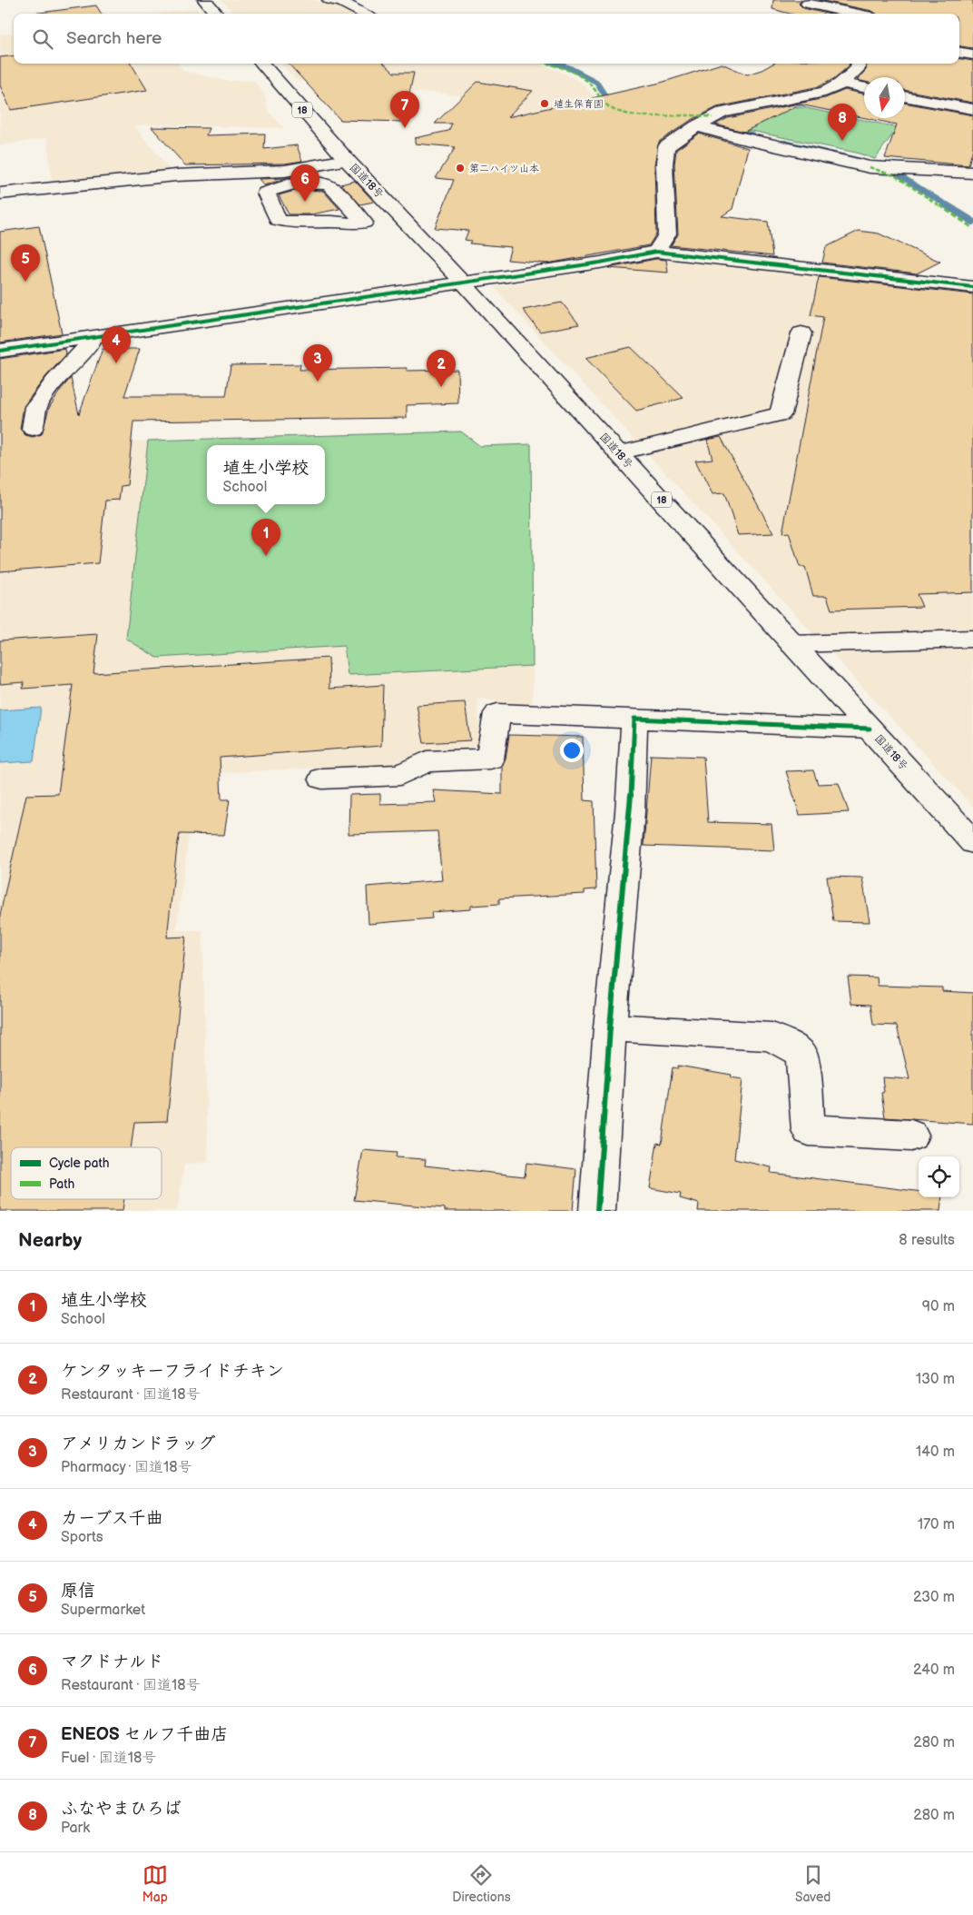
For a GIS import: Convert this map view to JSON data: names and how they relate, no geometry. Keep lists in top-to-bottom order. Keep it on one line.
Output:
{"streets":{"main road":["18","国道18号"]},"places":["埴生保育園","第二ハイツ山本"],"legend":["Cycle path","Path"],"north":"bottom","page":{"search":"Search here","pins":["7","8","6","5","4","3","2","1"],"popup":["埴生小学校","School"],"heading":["Nearby","8 results"],"list":[{"mark":"1","name":"埴生小学校","note":"School","value":"90 m"},{"mark":"2","name":"ケンタッキーフライドチキン","note":"Restaurant · 国道18号","value":"130 m"},{"mark":"3","name":"アメリカンドラッグ","note":"Pharmacy · 国道18号","value":"140 m"},{"mark":"4","name":"カーブス千曲","note":"Sports","value":"170 m"},{"mark":"5","name":"原信","note":"Supermarket","value":"230 m"},{"mark":"6","name":"マクドナルド","note":"Restaurant · 国道18号","value":"240 m"},{"mark":"7","name":"ENEOS セルフ千曲店","note":"Fuel · 国道18号","value":"280 m"},{"mark":"8","name":"ふなやまひろば","note":"Park","value":"280 m"}],"nav":["Map","Directions","Saved"]}}
